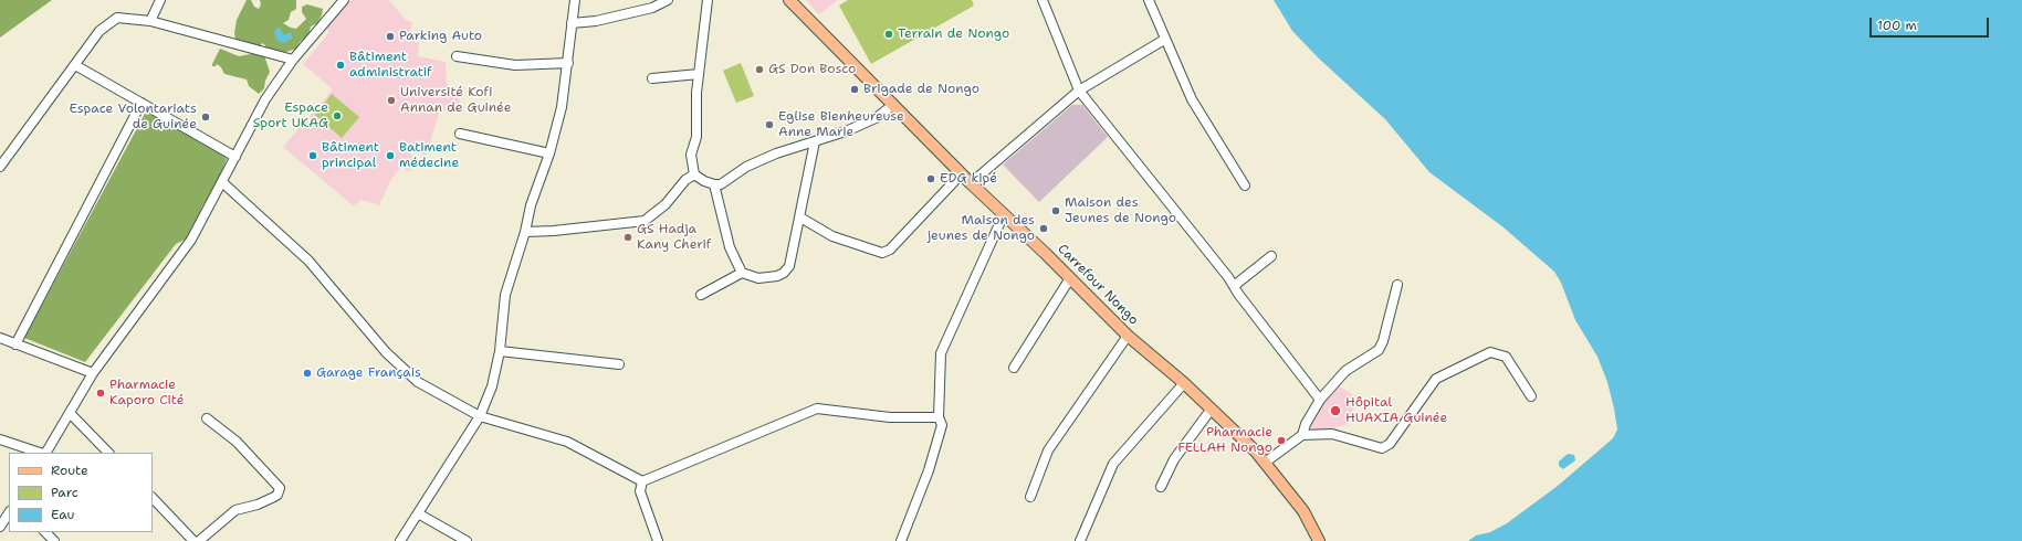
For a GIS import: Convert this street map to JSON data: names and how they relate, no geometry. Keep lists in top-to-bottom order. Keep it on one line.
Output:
{"streets":{"main road":["Carrefour Nongo"]},"places":["Terrain de Nongo","Parking Auto","Bâtiment administratif","GS Don Bosco","Brigade de Nongo","Université Kofi Annan de Guinée","Espace Sport UKAG","Espace Volontariats de Guinée","Eglise Bienheureuse Anne Marie","Bâtiment principal","Batiment médecine","EDG kipé","Maison des Jeunes de Nongo","Maison des jeunes de Nongo","GS Hadja Kany Cherif","Garage Français","Pharmacie Kaporo Cité","Hôpital HUAXIA Guinée","Pharmacie FELLAH Nongo"],"legend":["Route","Parc","Eau"],"scale_bar":"100 m"}
